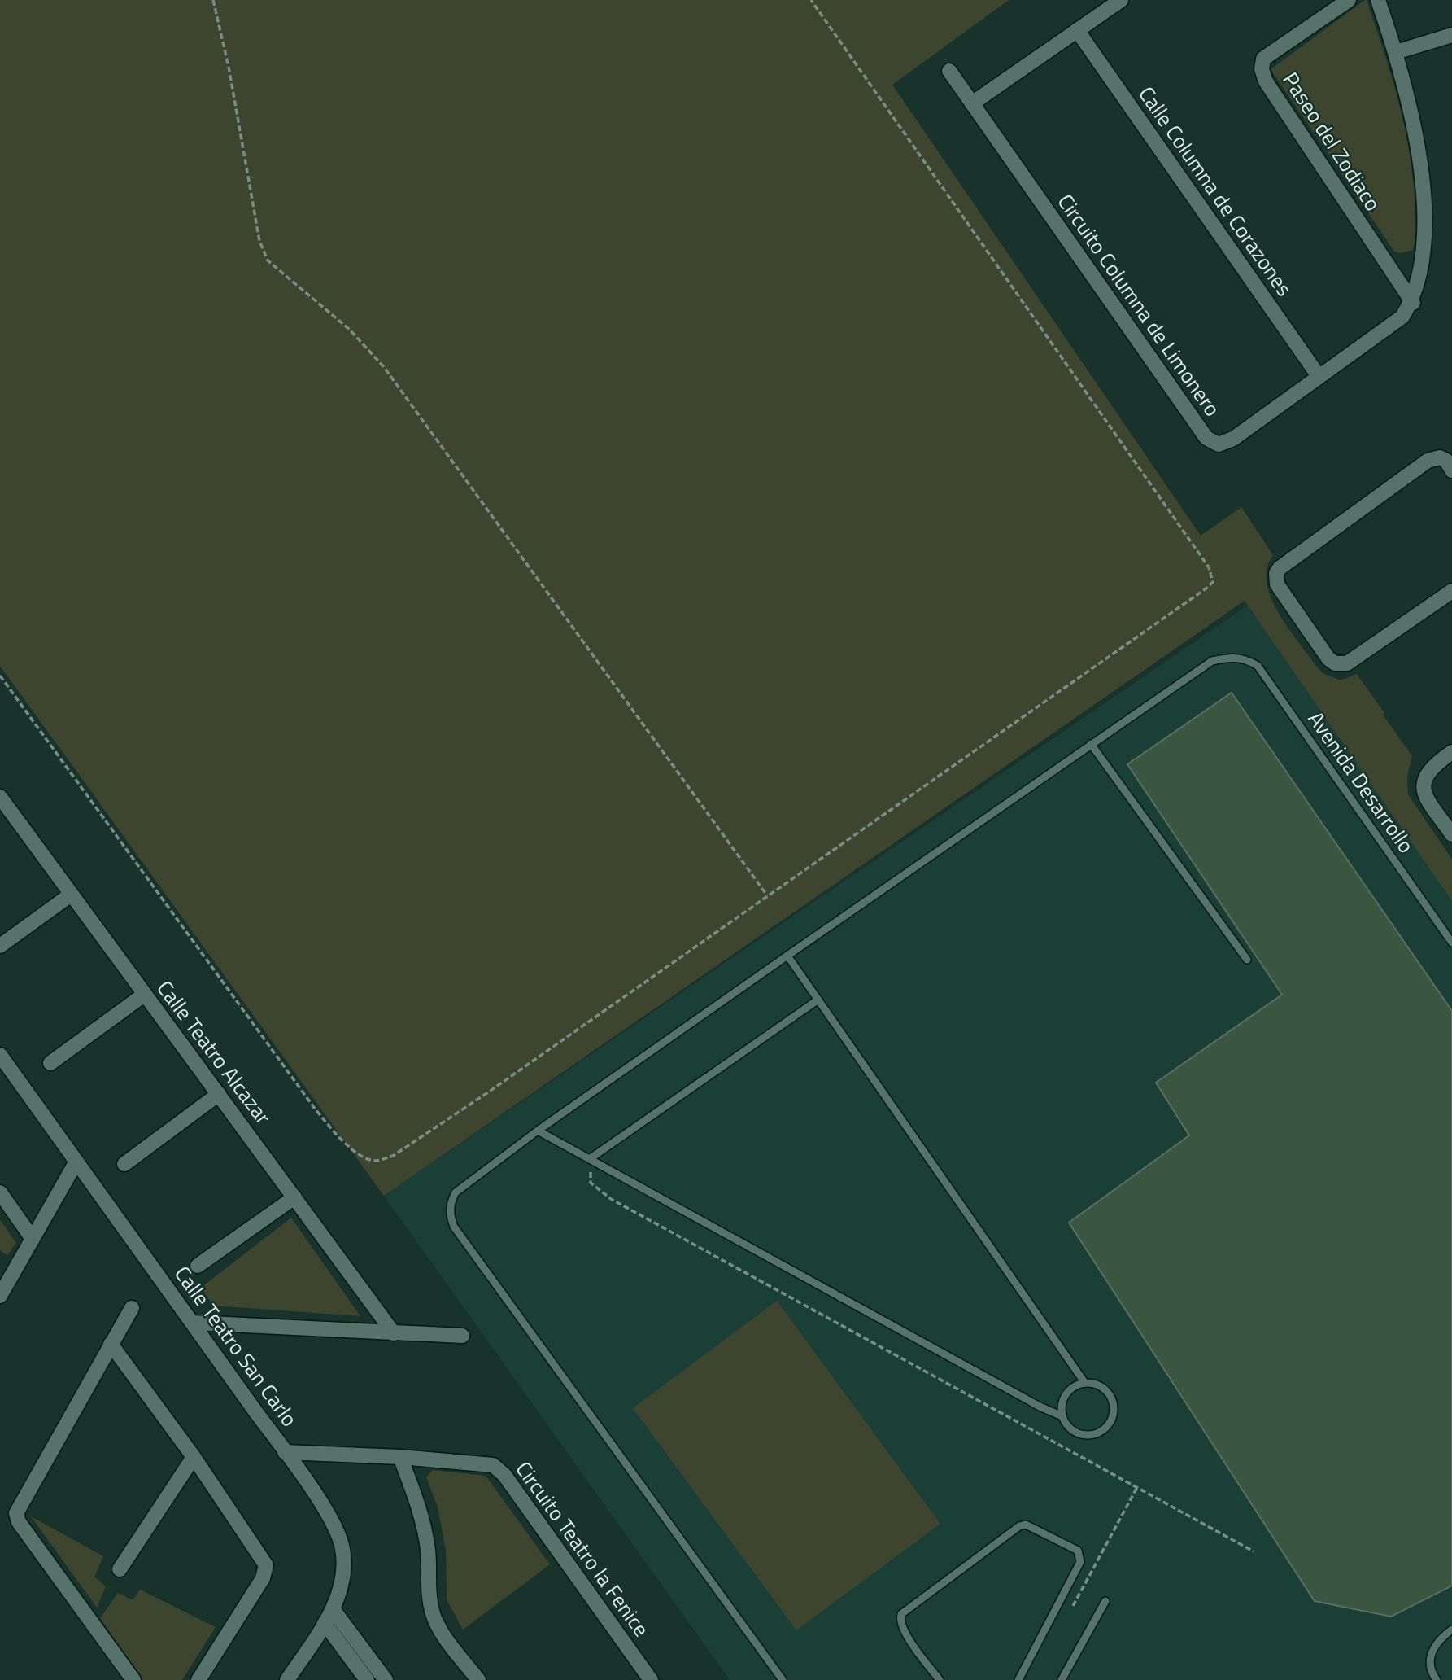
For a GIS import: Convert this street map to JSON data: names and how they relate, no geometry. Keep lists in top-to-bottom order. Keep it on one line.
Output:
{"streets":{"street":["Paseo del Zodiaco","Calle Columna de Corazones","Circuito Columna de Limonero","Calle Teatro Alcazar","Calle Teatro San Carlo","Circuito Teatro la Fenice"],"lane":["Avenida Desarrollo"]},"crossings":[["Paseo del Zodiaco","Circuito Columna de Limonero"],["Calle Columna de Corazones","Circuito Columna de Limonero"],["Calle Teatro San Carlo","Circuito Teatro la Fenice"]]}
